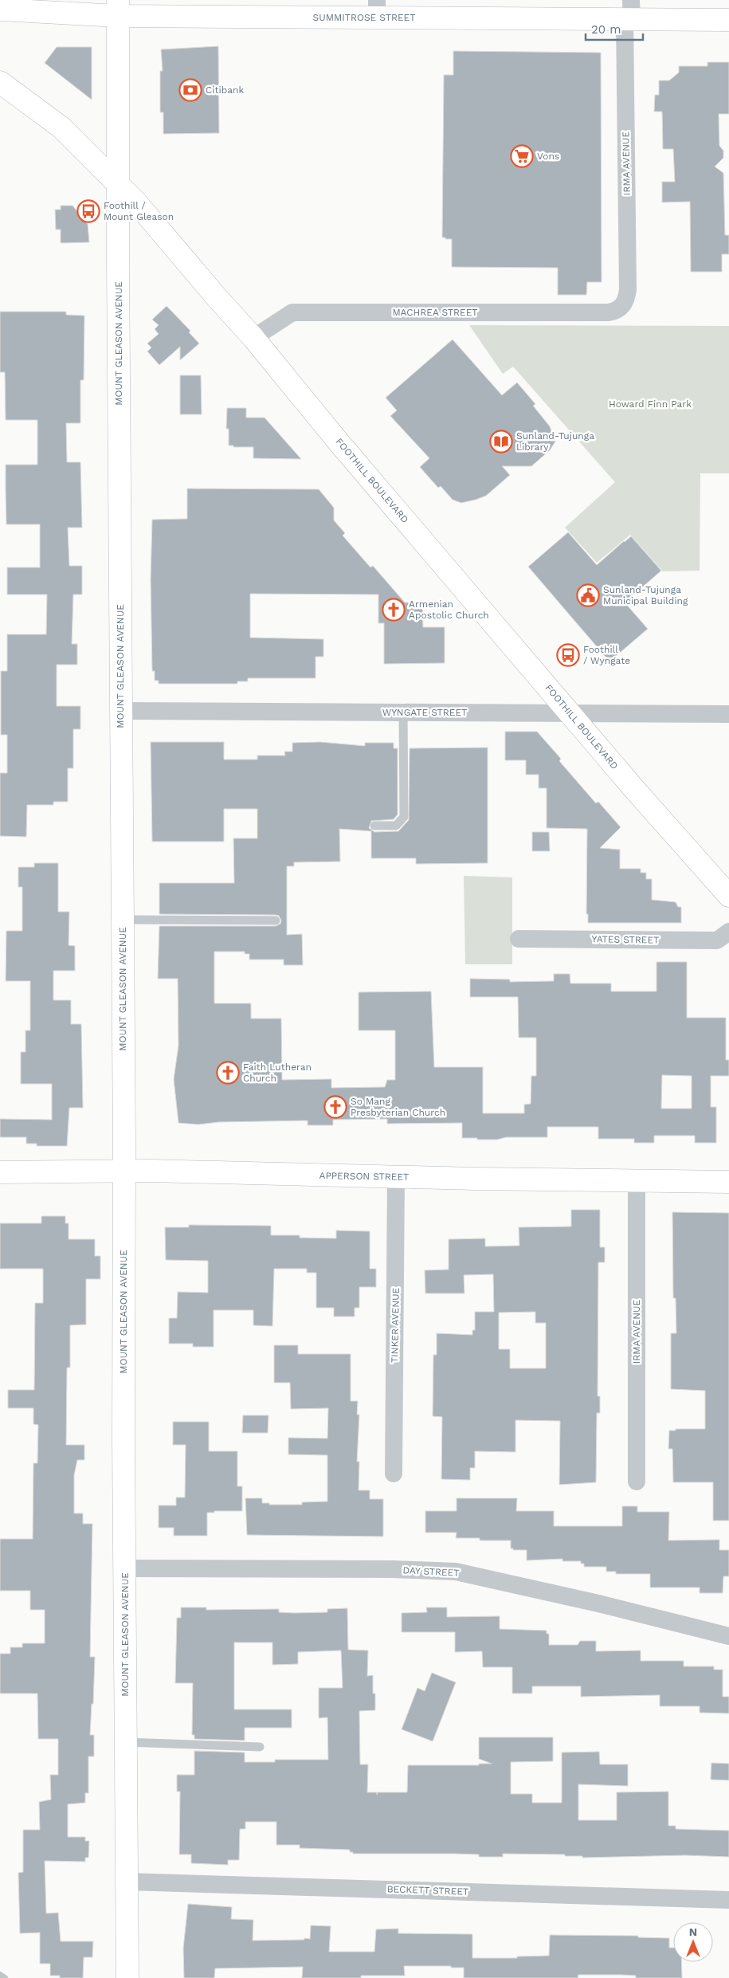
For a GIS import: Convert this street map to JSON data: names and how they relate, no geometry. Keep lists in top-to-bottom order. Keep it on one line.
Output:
{"streets":{"street":["SUMMITROSE STREET","IRMA AVENUE","MACHREA STREET","MOUNT GLEASON AVENUE","FOOTHILL BOULEVARD","WYNGATE STREET","YATES STREET","APPERSON STREET","TINKER AVENUE","DAY STREET","BECKETT STREET"]},"crossings":[["SUMMITROSE STREET","IRMA AVENUE"],["SUMMITROSE STREET","MOUNT GLEASON AVENUE"],["IRMA AVENUE","MACHREA STREET"],["IRMA AVENUE","APPERSON STREET"],["MACHREA STREET","FOOTHILL BOULEVARD"],["MOUNT GLEASON AVENUE","FOOTHILL BOULEVARD"],["MOUNT GLEASON AVENUE","WYNGATE STREET"],["MOUNT GLEASON AVENUE","APPERSON STREET"],["MOUNT GLEASON AVENUE","DAY STREET"],["MOUNT GLEASON AVENUE","BECKETT STREET"],["FOOTHILL BOULEVARD","WYNGATE STREET"],["APPERSON STREET","TINKER AVENUE"]],"parks":["Howard Finn Park"],"places":{"bank":["Citibank"],"supermarket":["Vons"],"bus stop":["Foothill / Mount Gleason","Foothill / Wyngate"],"library":["Sunland-Tujunga Library"],"public building":["Sunland-Tujunga Municipal Building"],"church":["Armenian Apostolic Church","Faith Lutheran Church","So Mang Presbyterian Church"]},"scale_bar":"20 m","north":"top"}
